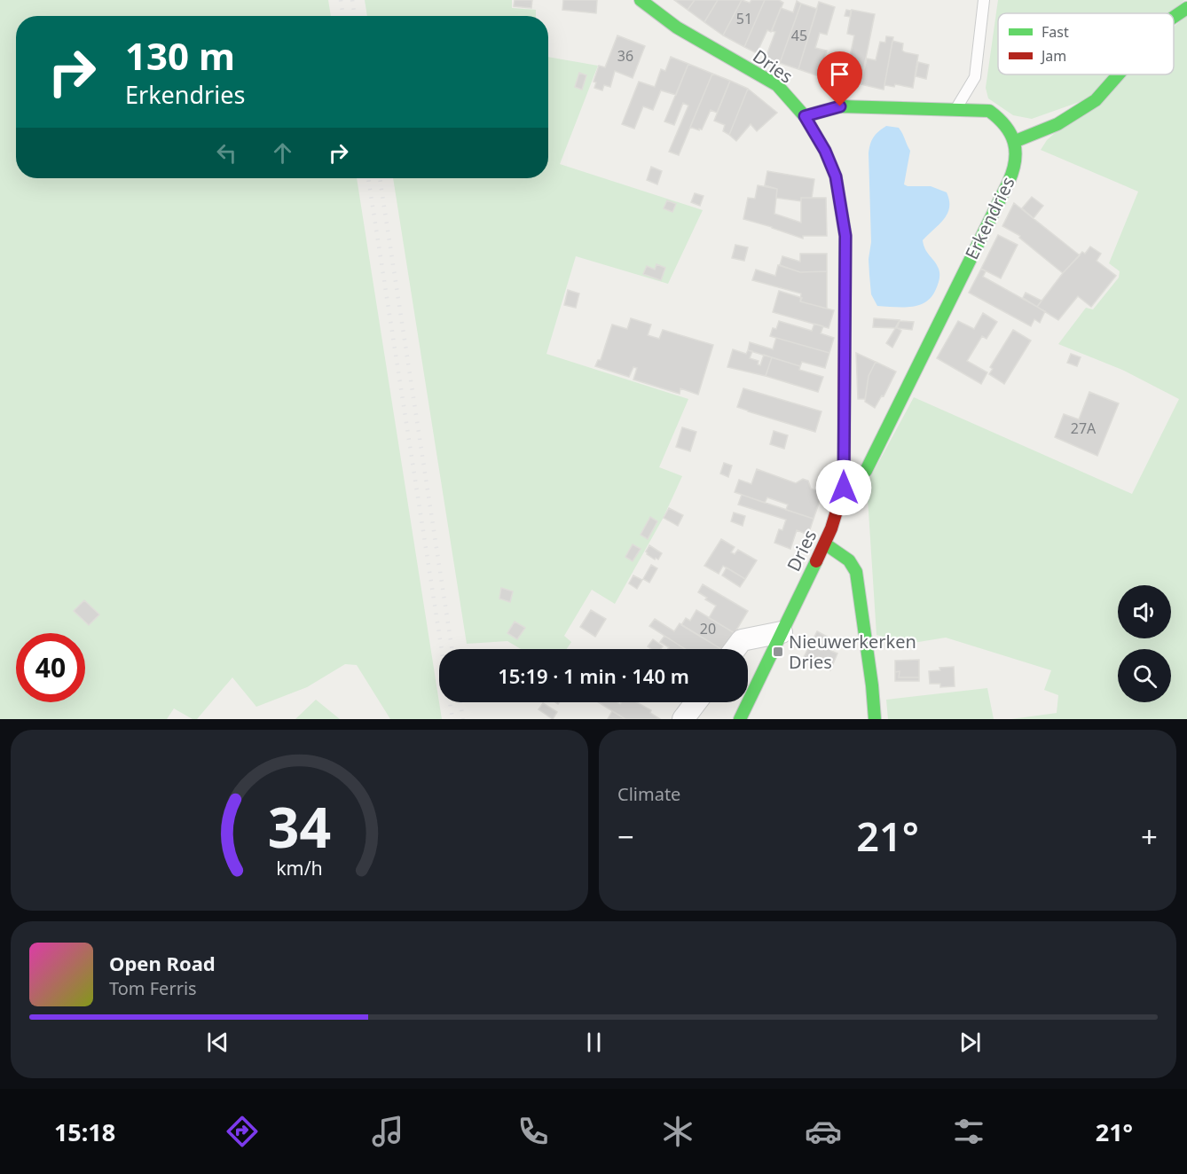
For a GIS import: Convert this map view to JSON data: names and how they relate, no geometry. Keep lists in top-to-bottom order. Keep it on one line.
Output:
{"streets":{"street":["Dries","Erkendries"]},"crossings":[["Dries","Erkendries"]],"places":{"transit":["Nieuwerkerken Dries"]},"house_numbers":["51","45","36","27A","20"],"legend":["Fast","Jam"],"page":{"turn":["130 m","Erkendries"],"limit":"40","trip":"15:19 · 1 min · 140 m","tile":"Climate","heat":["−","21°","+"],"song":["Open Road","Tom Ferris"],"tabs":["15:18","21°"],"gauge":["34","km/h"]}}
